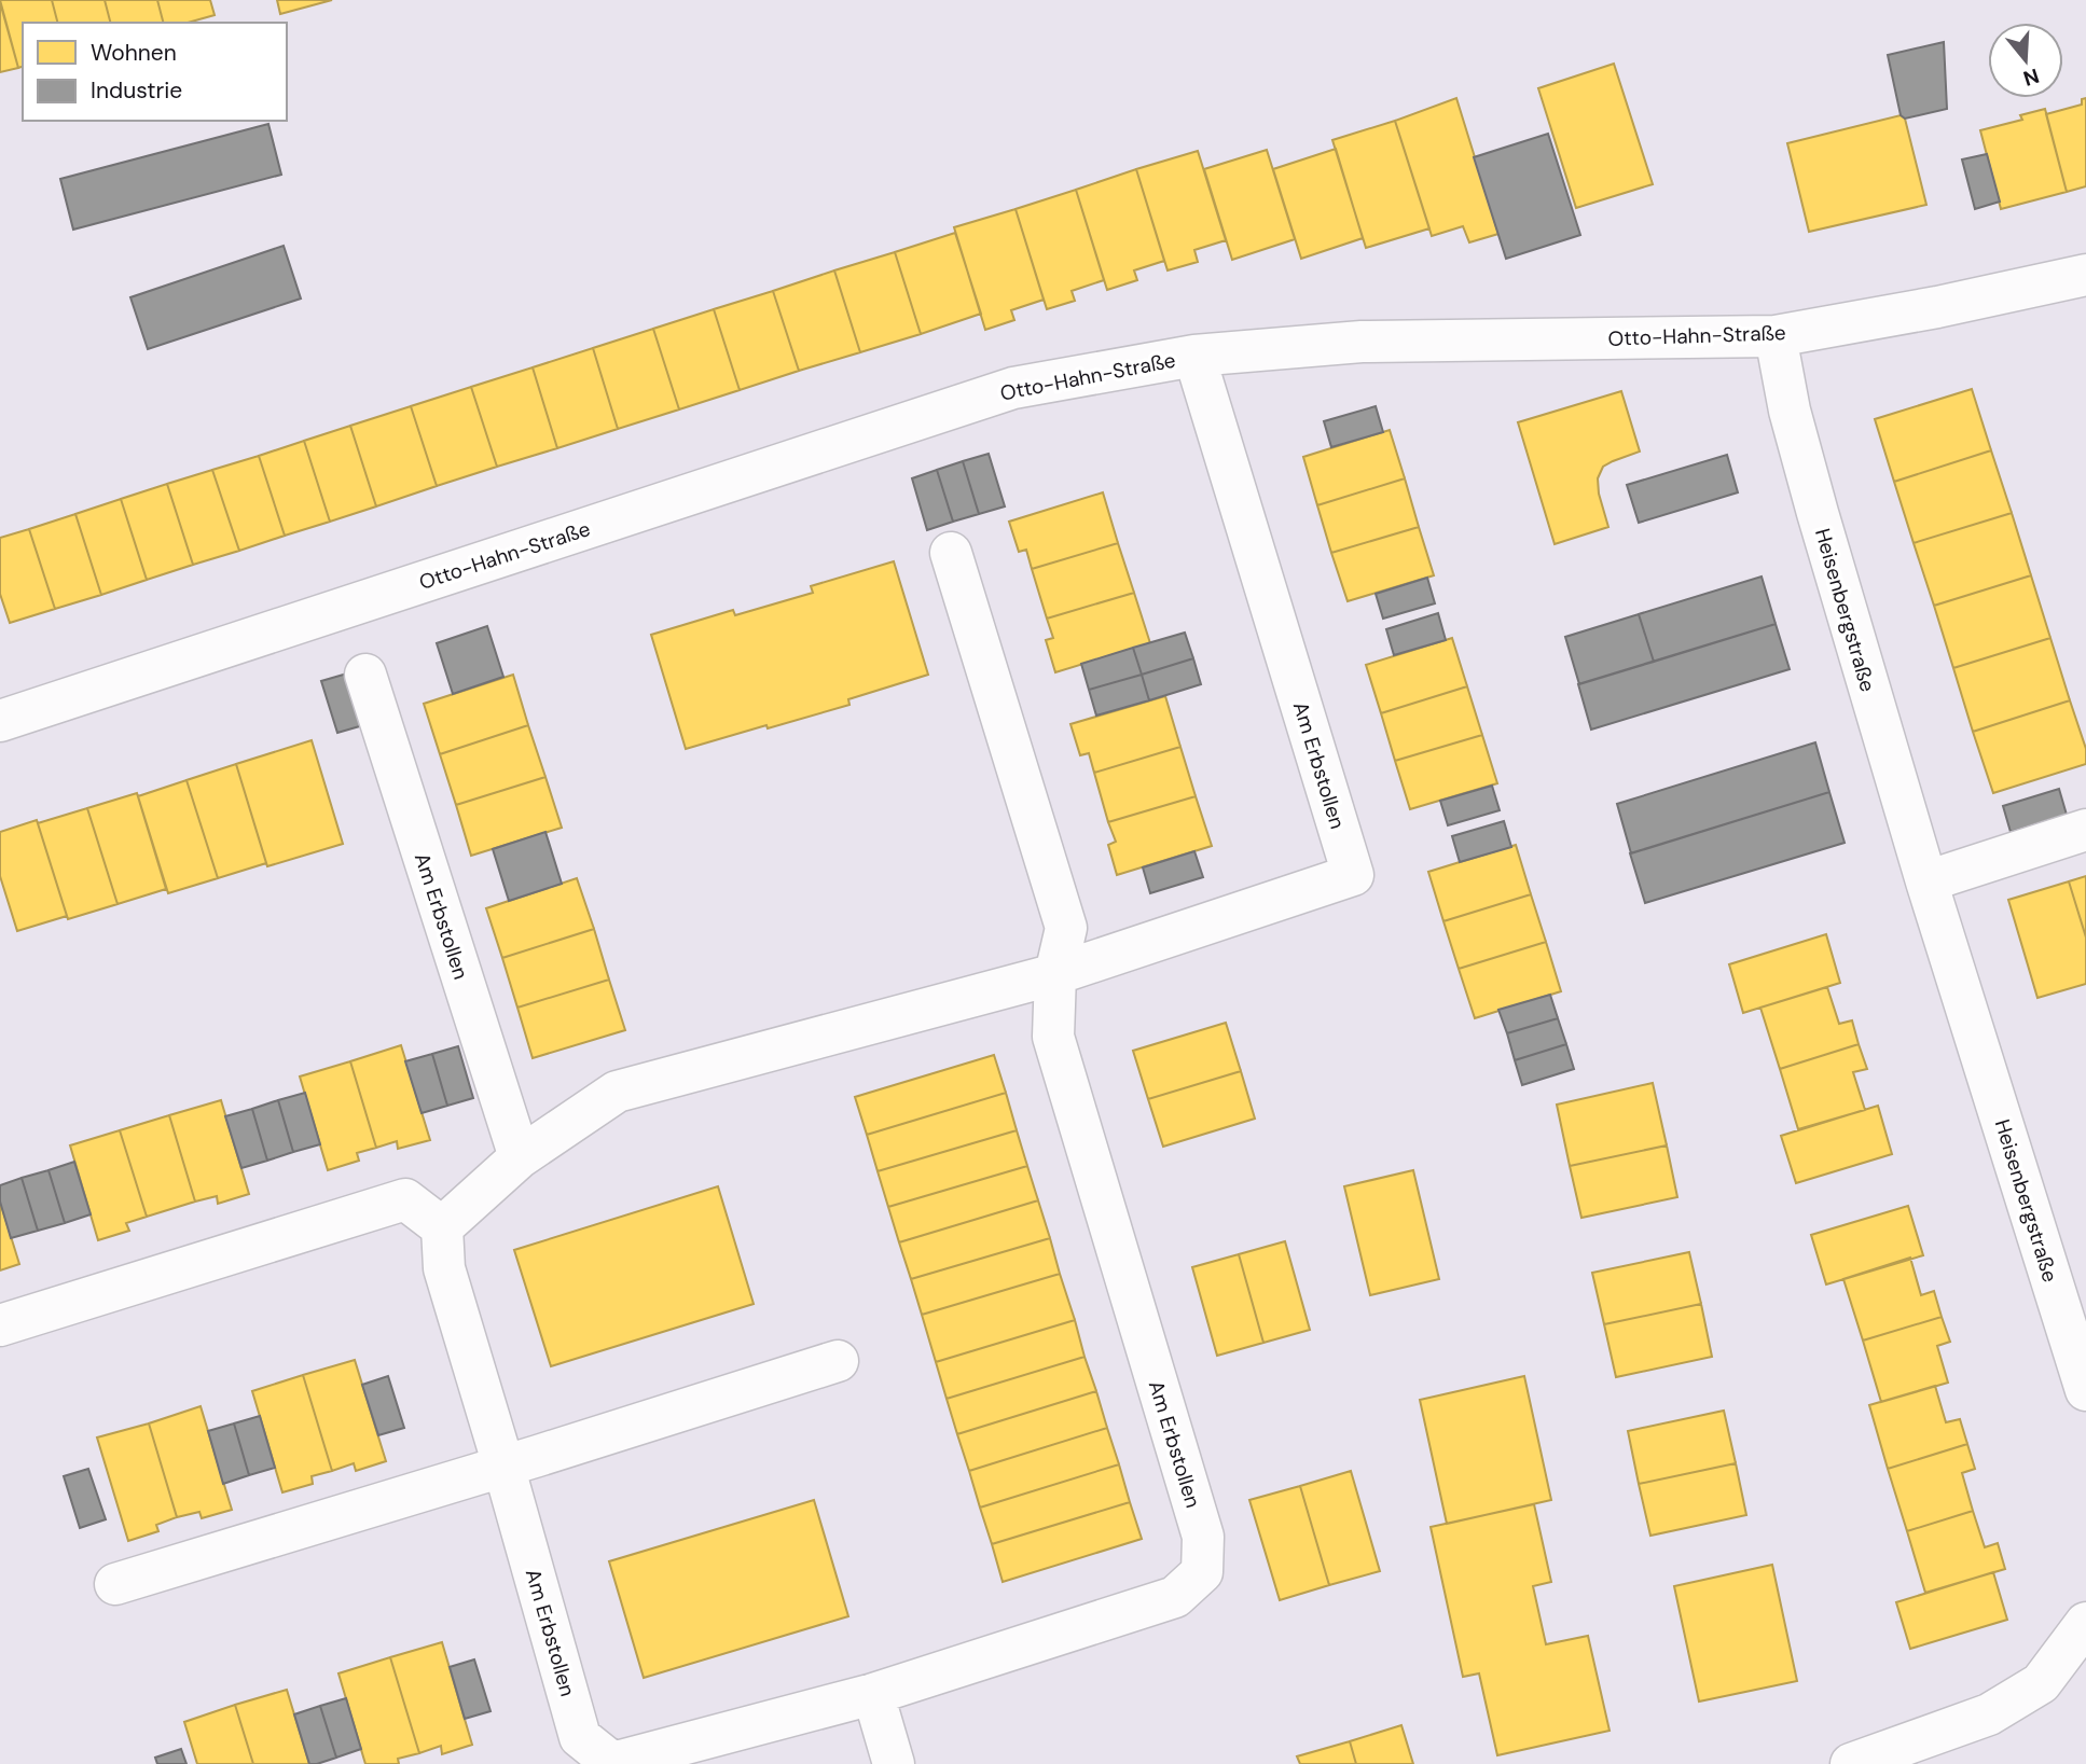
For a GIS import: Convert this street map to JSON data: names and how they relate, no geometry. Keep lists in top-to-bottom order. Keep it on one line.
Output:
{"streets":{"street":["Otto-Hahn-Straße","Heisenbergstraße","Am Erbstollen"]},"crossings":[["Otto-Hahn-Straße","Heisenbergstraße"],["Otto-Hahn-Straße","Am Erbstollen"]],"legend":["Wohnen","Industrie"],"north":"bottom"}
